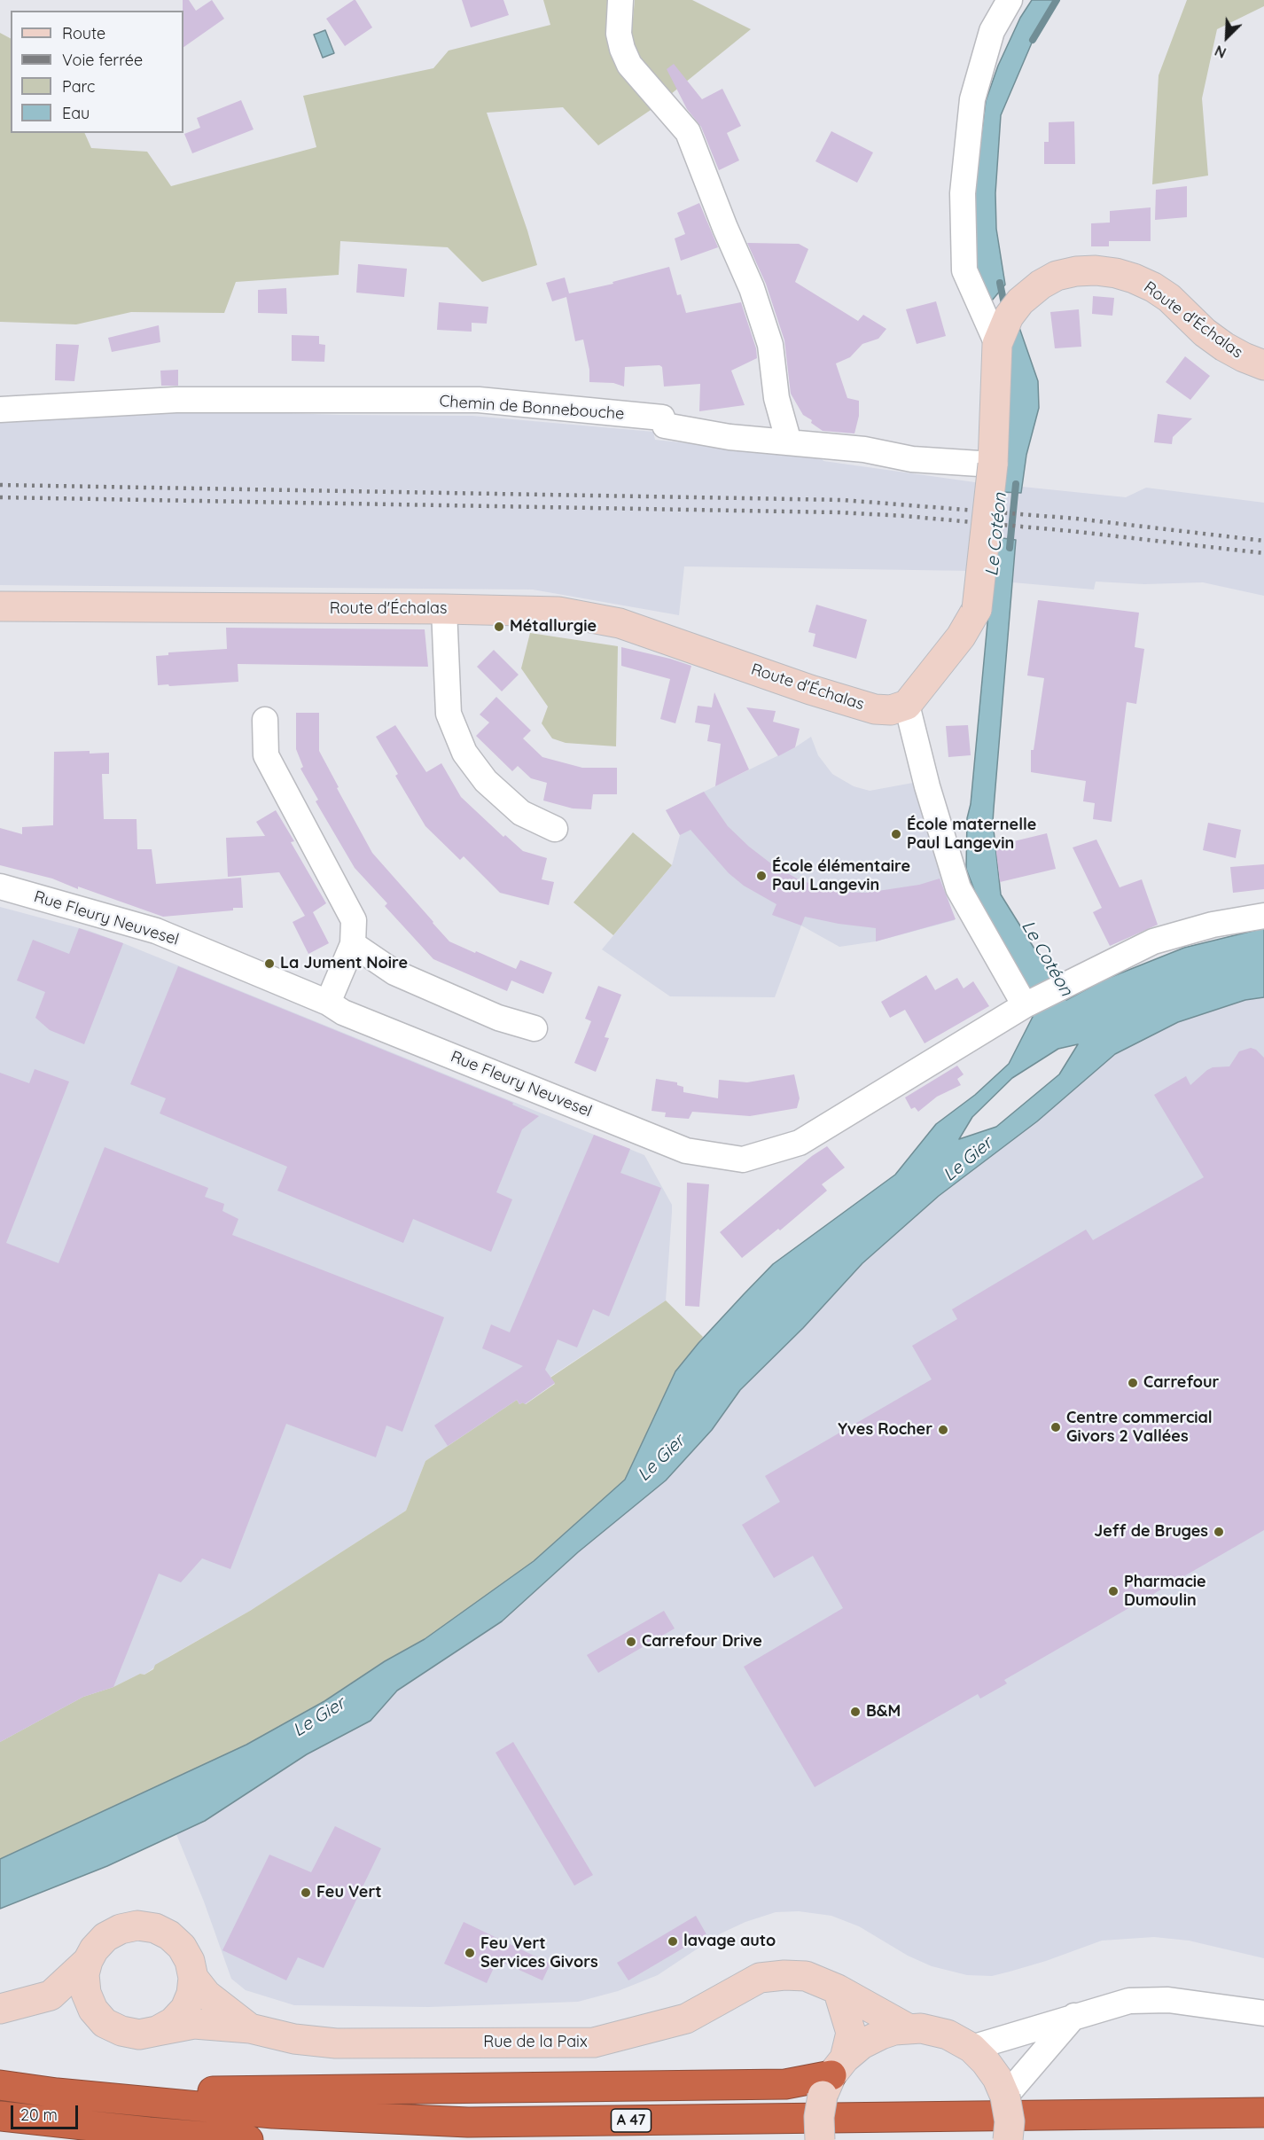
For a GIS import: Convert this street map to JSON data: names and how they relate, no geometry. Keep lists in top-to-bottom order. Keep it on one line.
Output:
{"streets":{"highway":["A 47"],"main road":["Route d'Échalas","Rue de la Paix"],"street":["Chemin de Bonnebouche","Rue Fleury Neuvesel"]},"crossings":[["Route d'Échalas","Chemin de Bonnebouche"]],"water":["Le Cotéon","Le Gier"],"places":["Métallurgie","École maternelle Paul Langevin","École élémentaire Paul Langevin","La Jument Noire","Carrefour","Centre commercial Givors 2 Vallées","Yves Rocher","Jeff de Bruges","Pharmacie Dumoulin","Carrefour Drive","B&M","Feu Vert","lavage auto","Feu Vert Services Givors"],"legend":["Route","Voie ferrée","Parc","Eau"],"scale_bar":"20 m","north":"bottom left"}
